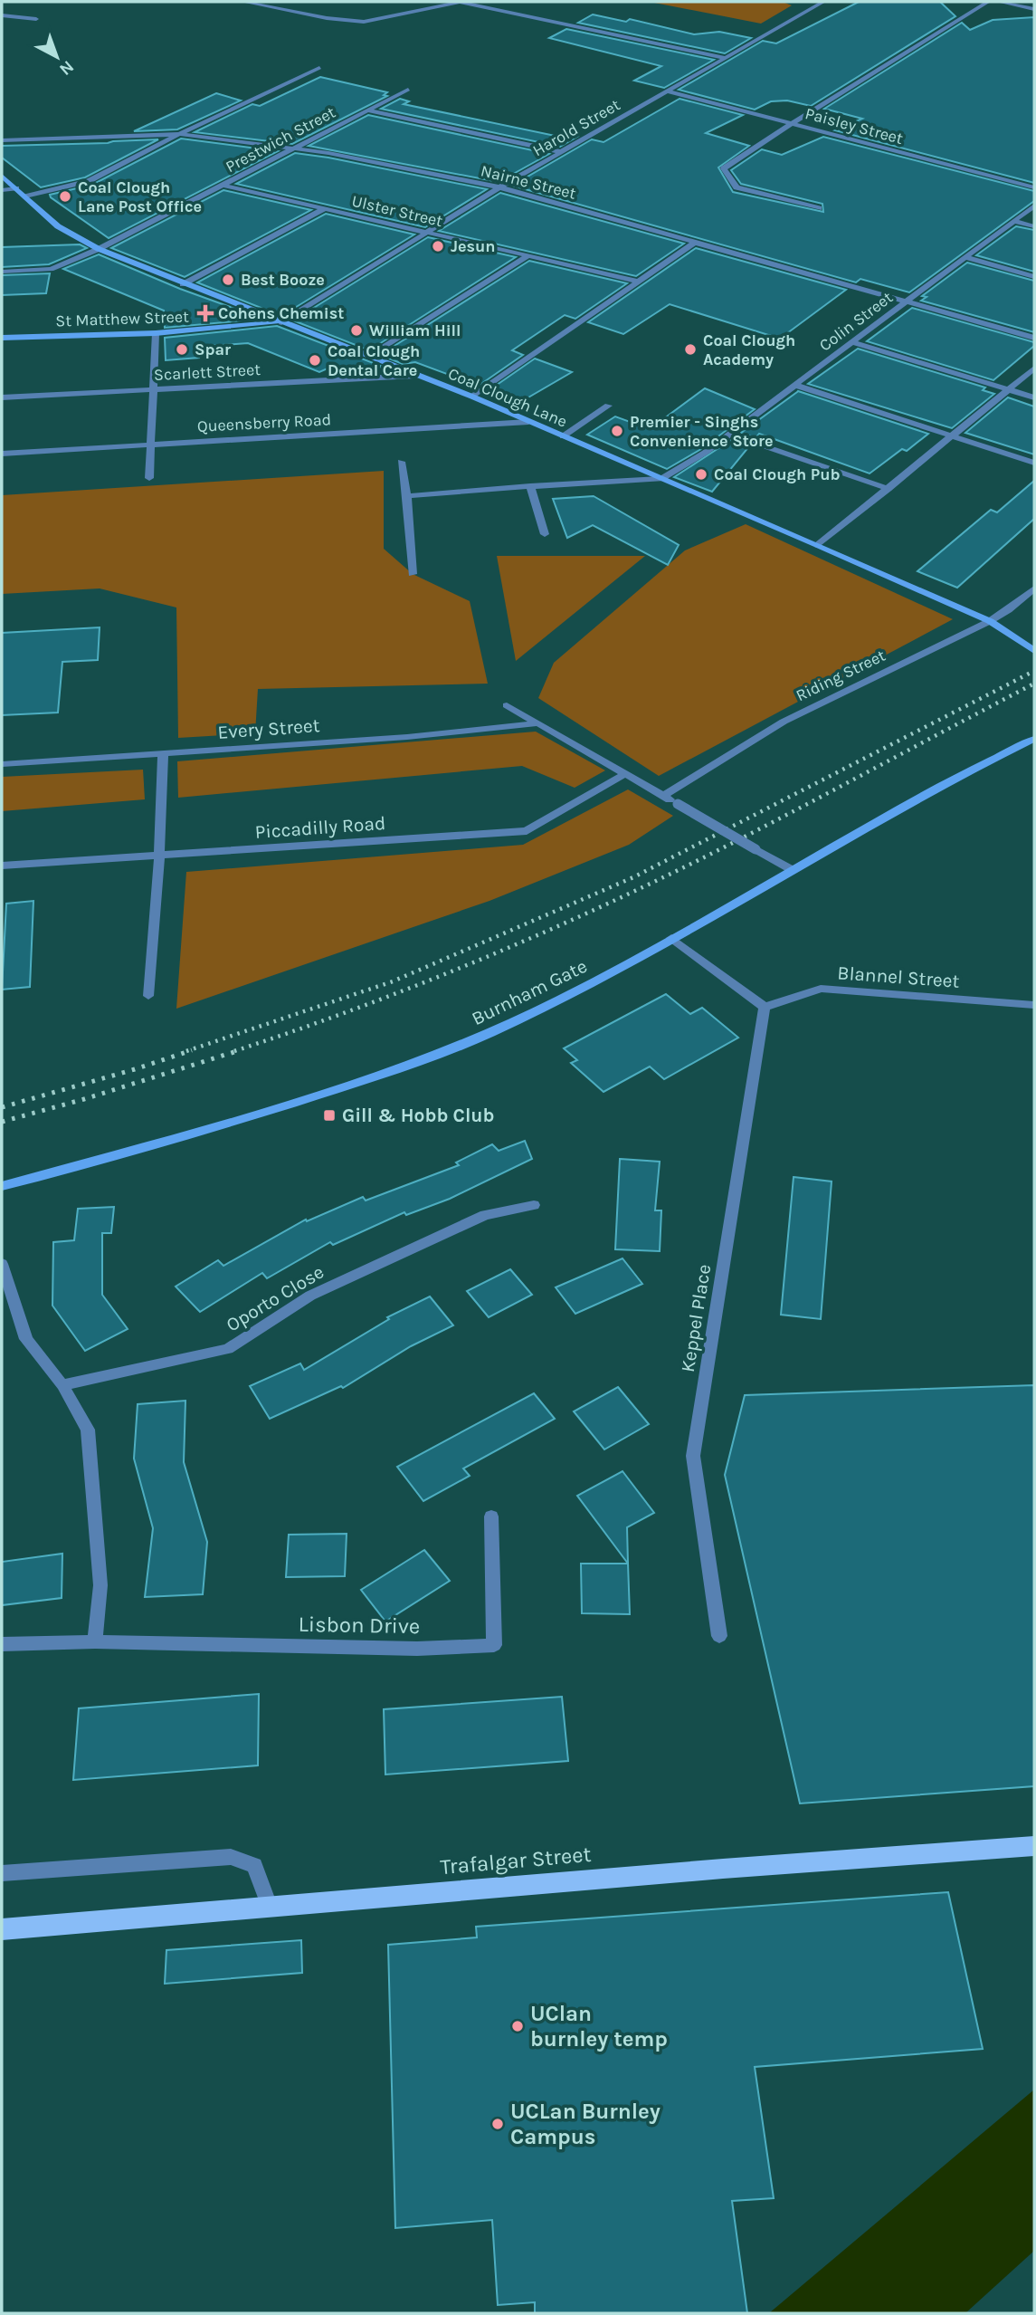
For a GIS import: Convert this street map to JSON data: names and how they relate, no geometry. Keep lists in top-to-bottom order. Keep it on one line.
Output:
{"streets":{"main road":["Trafalgar Street"],"street":["Paisley Street","Harold Street","Prestwich Street","Nairne Street","Ulster Street","St Matthew Street","Colin Street","Scarlett Street","Coal Clough Lane","Queensberry Road","Riding Street","Every Street","Piccadilly Road","Blannel Street","Burnham Gate","Oporto Close","Keppel Place","Lisbon Drive"]},"crossings":[["Paisley Street","Harold Street"],["Harold Street","Nairne Street"],["Harold Street","Ulster Street"],["Harold Street","St Matthew Street"],["Harold Street","Coal Clough Lane"],["Prestwich Street","Nairne Street"],["Prestwich Street","Ulster Street"],["Prestwich Street","Coal Clough Lane"],["Nairne Street","Colin Street"],["St Matthew Street","Coal Clough Lane"],["Colin Street","Coal Clough Lane"],["Scarlett Street","Coal Clough Lane"],["Coal Clough Lane","Queensberry Road"],["Coal Clough Lane","Riding Street"],["Blannel Street","Keppel Place"]],"places":{"other":["Coal Clough Lane Post Office","Jesun","Best Booze","William Hill","Spar","Coal Clough Academy","Coal Clough Dental Care","Premier - Singhs Convenience Store","Coal Clough Pub","UClan burnley temp","UCLan Burnley Campus"],"health":["Cohens Chemist"],"transit":["Gill & Hobb Club"]},"north":"bottom right"}
